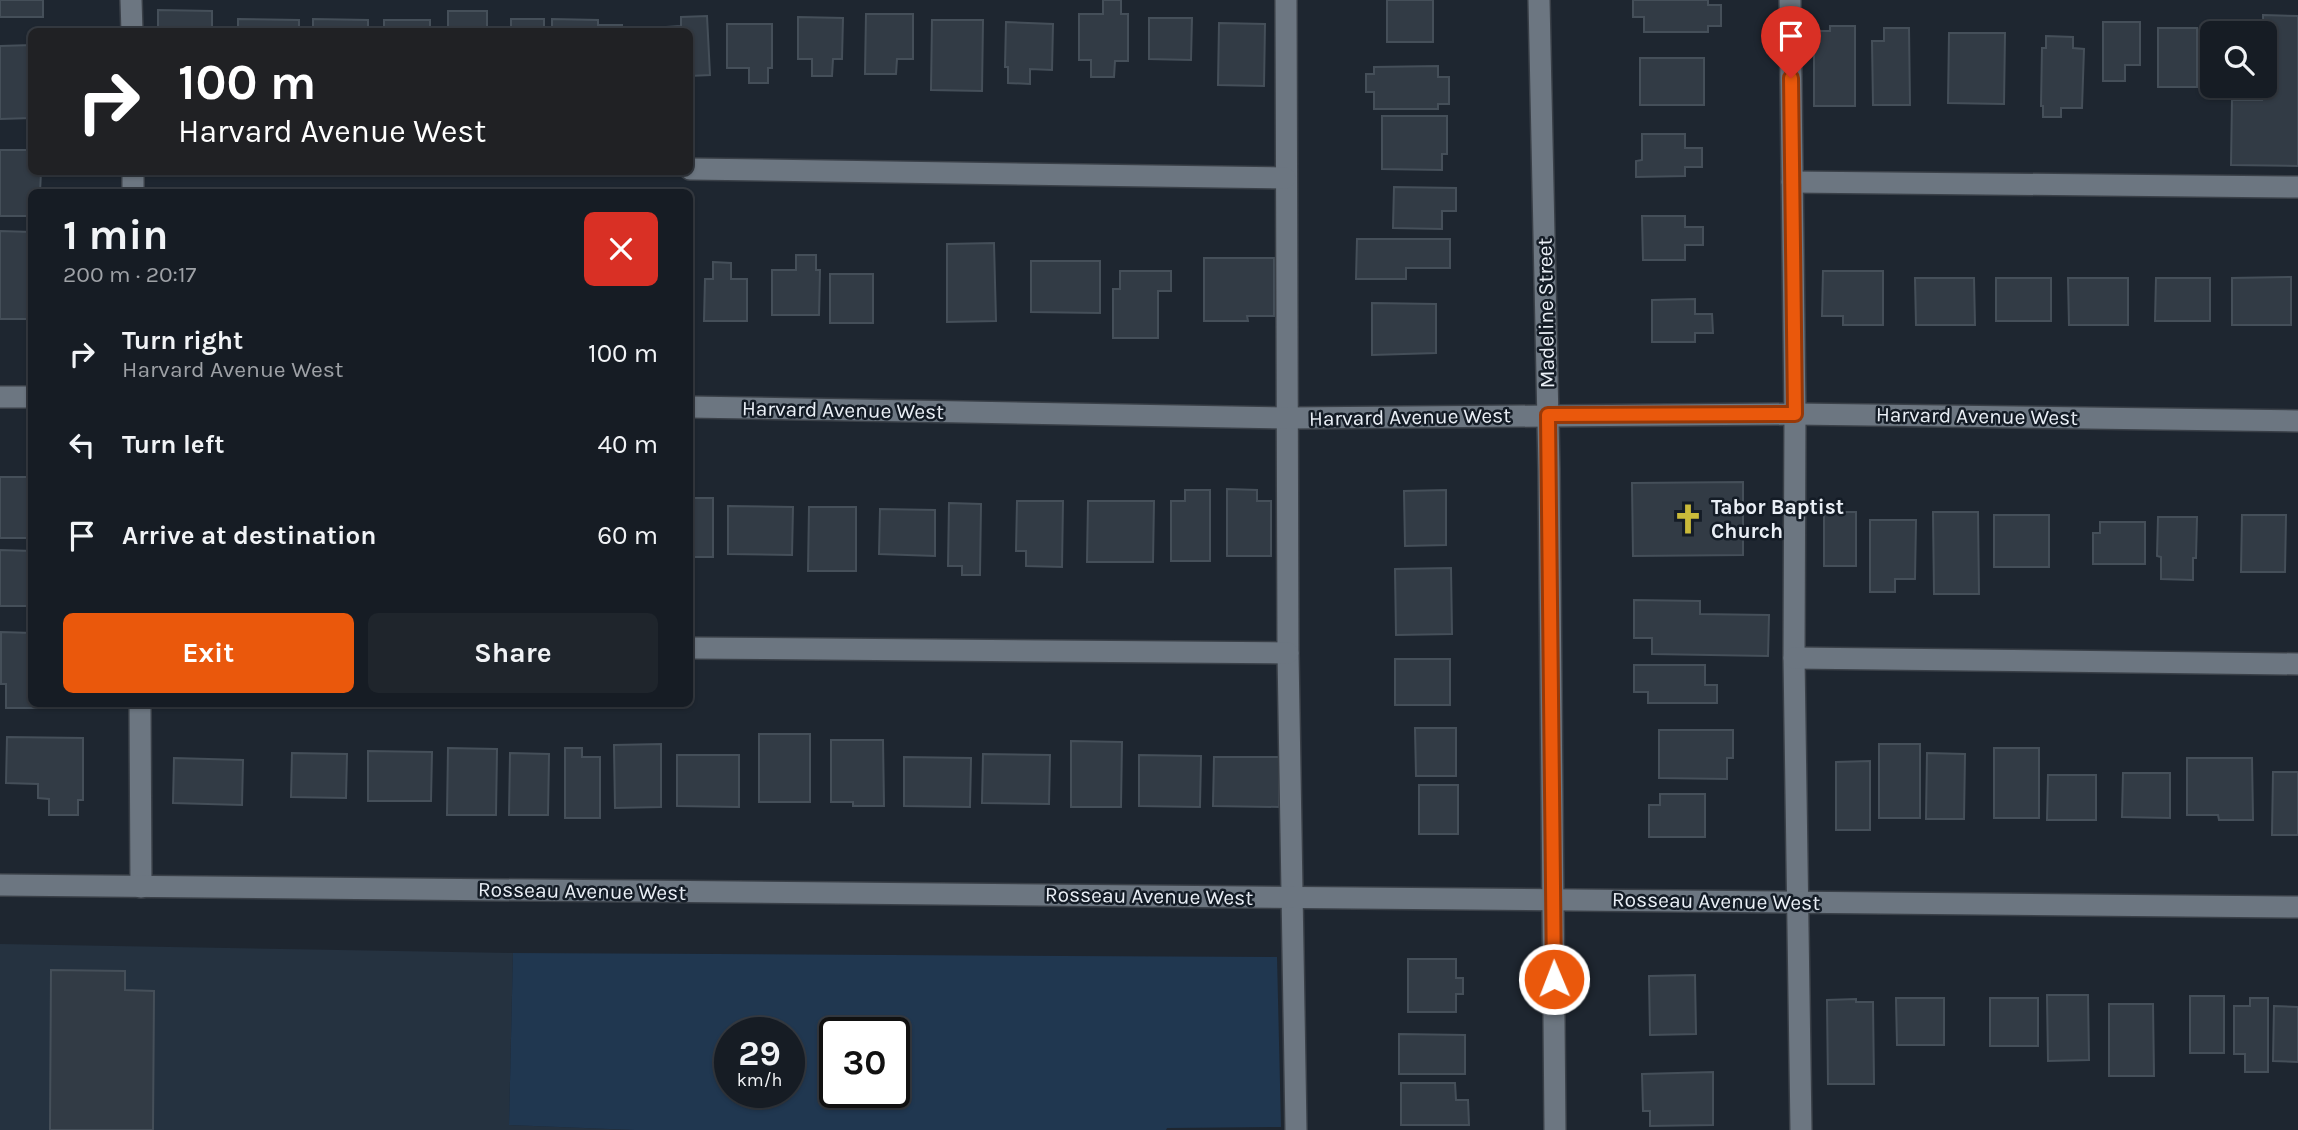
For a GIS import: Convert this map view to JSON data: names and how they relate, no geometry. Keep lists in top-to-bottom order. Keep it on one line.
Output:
{"streets":{"street":["Madeline Street","Harvard Avenue West","Rosseau Avenue West"]},"crossings":[["Madeline Street","Harvard Avenue West"],["Madeline Street","Rosseau Avenue West"]],"places":{"church":["Tabor Baptist Church"]},"page":{"turn":["100 m","Harvard Avenue West"],"heading":["1 min","200 m · 20:17"],"list":[{"name":"Turn right","note":"Harvard Avenue West","value":"100 m"},{"name":"Turn left","value":"40 m"},{"name":"Arrive at destination","value":"60 m"}],"buttons":["Exit","Share"],"speed":"29 km/h","limit":"30"}}
